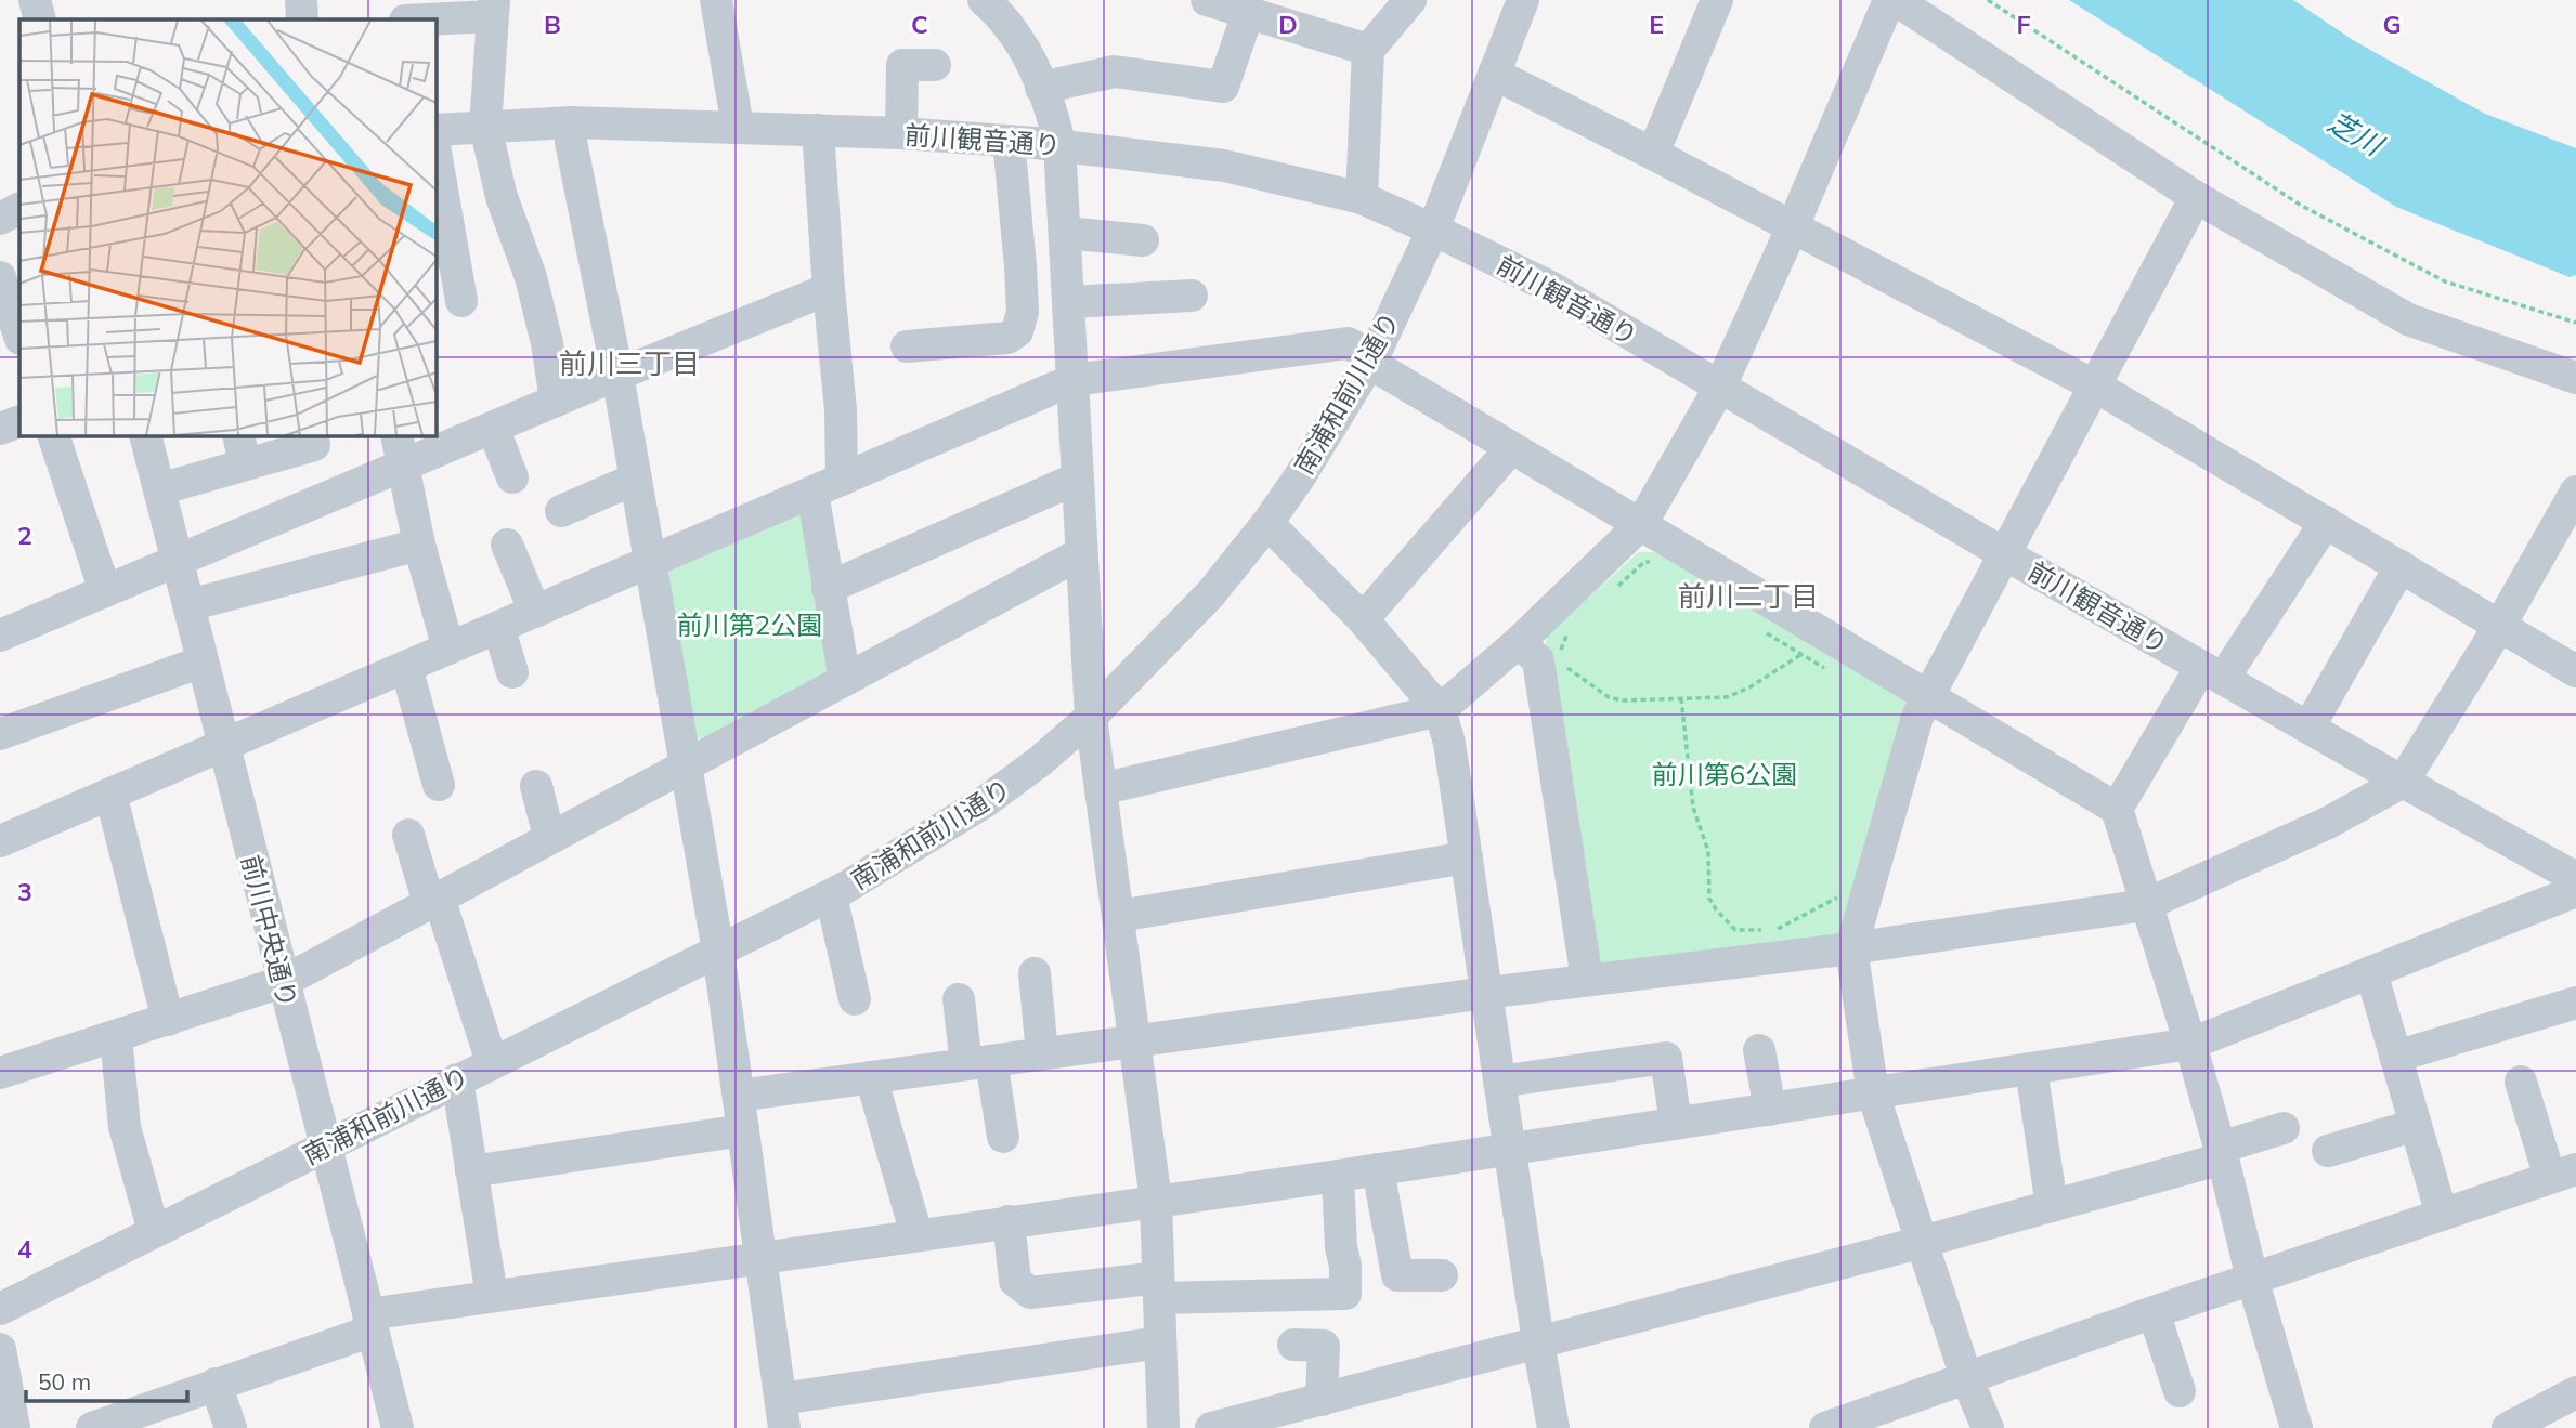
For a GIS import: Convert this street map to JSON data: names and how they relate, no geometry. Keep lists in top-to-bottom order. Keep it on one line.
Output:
{"streets":{"street":["前川観音通り","南浦和前川通り","前川中央通り"]},"crossings":[["前川観音通り","南浦和前川通り"],["南浦和前川通り","前川中央通り"]],"districts":["前川三丁目","前川二丁目"],"water":["芝川"],"parks":["前川第2公園","前川第6公園"],"scale_bar":"50 m","grid":{"columns":["B","C","D","E","F","G"],"rows":["2","3","4"]}}
